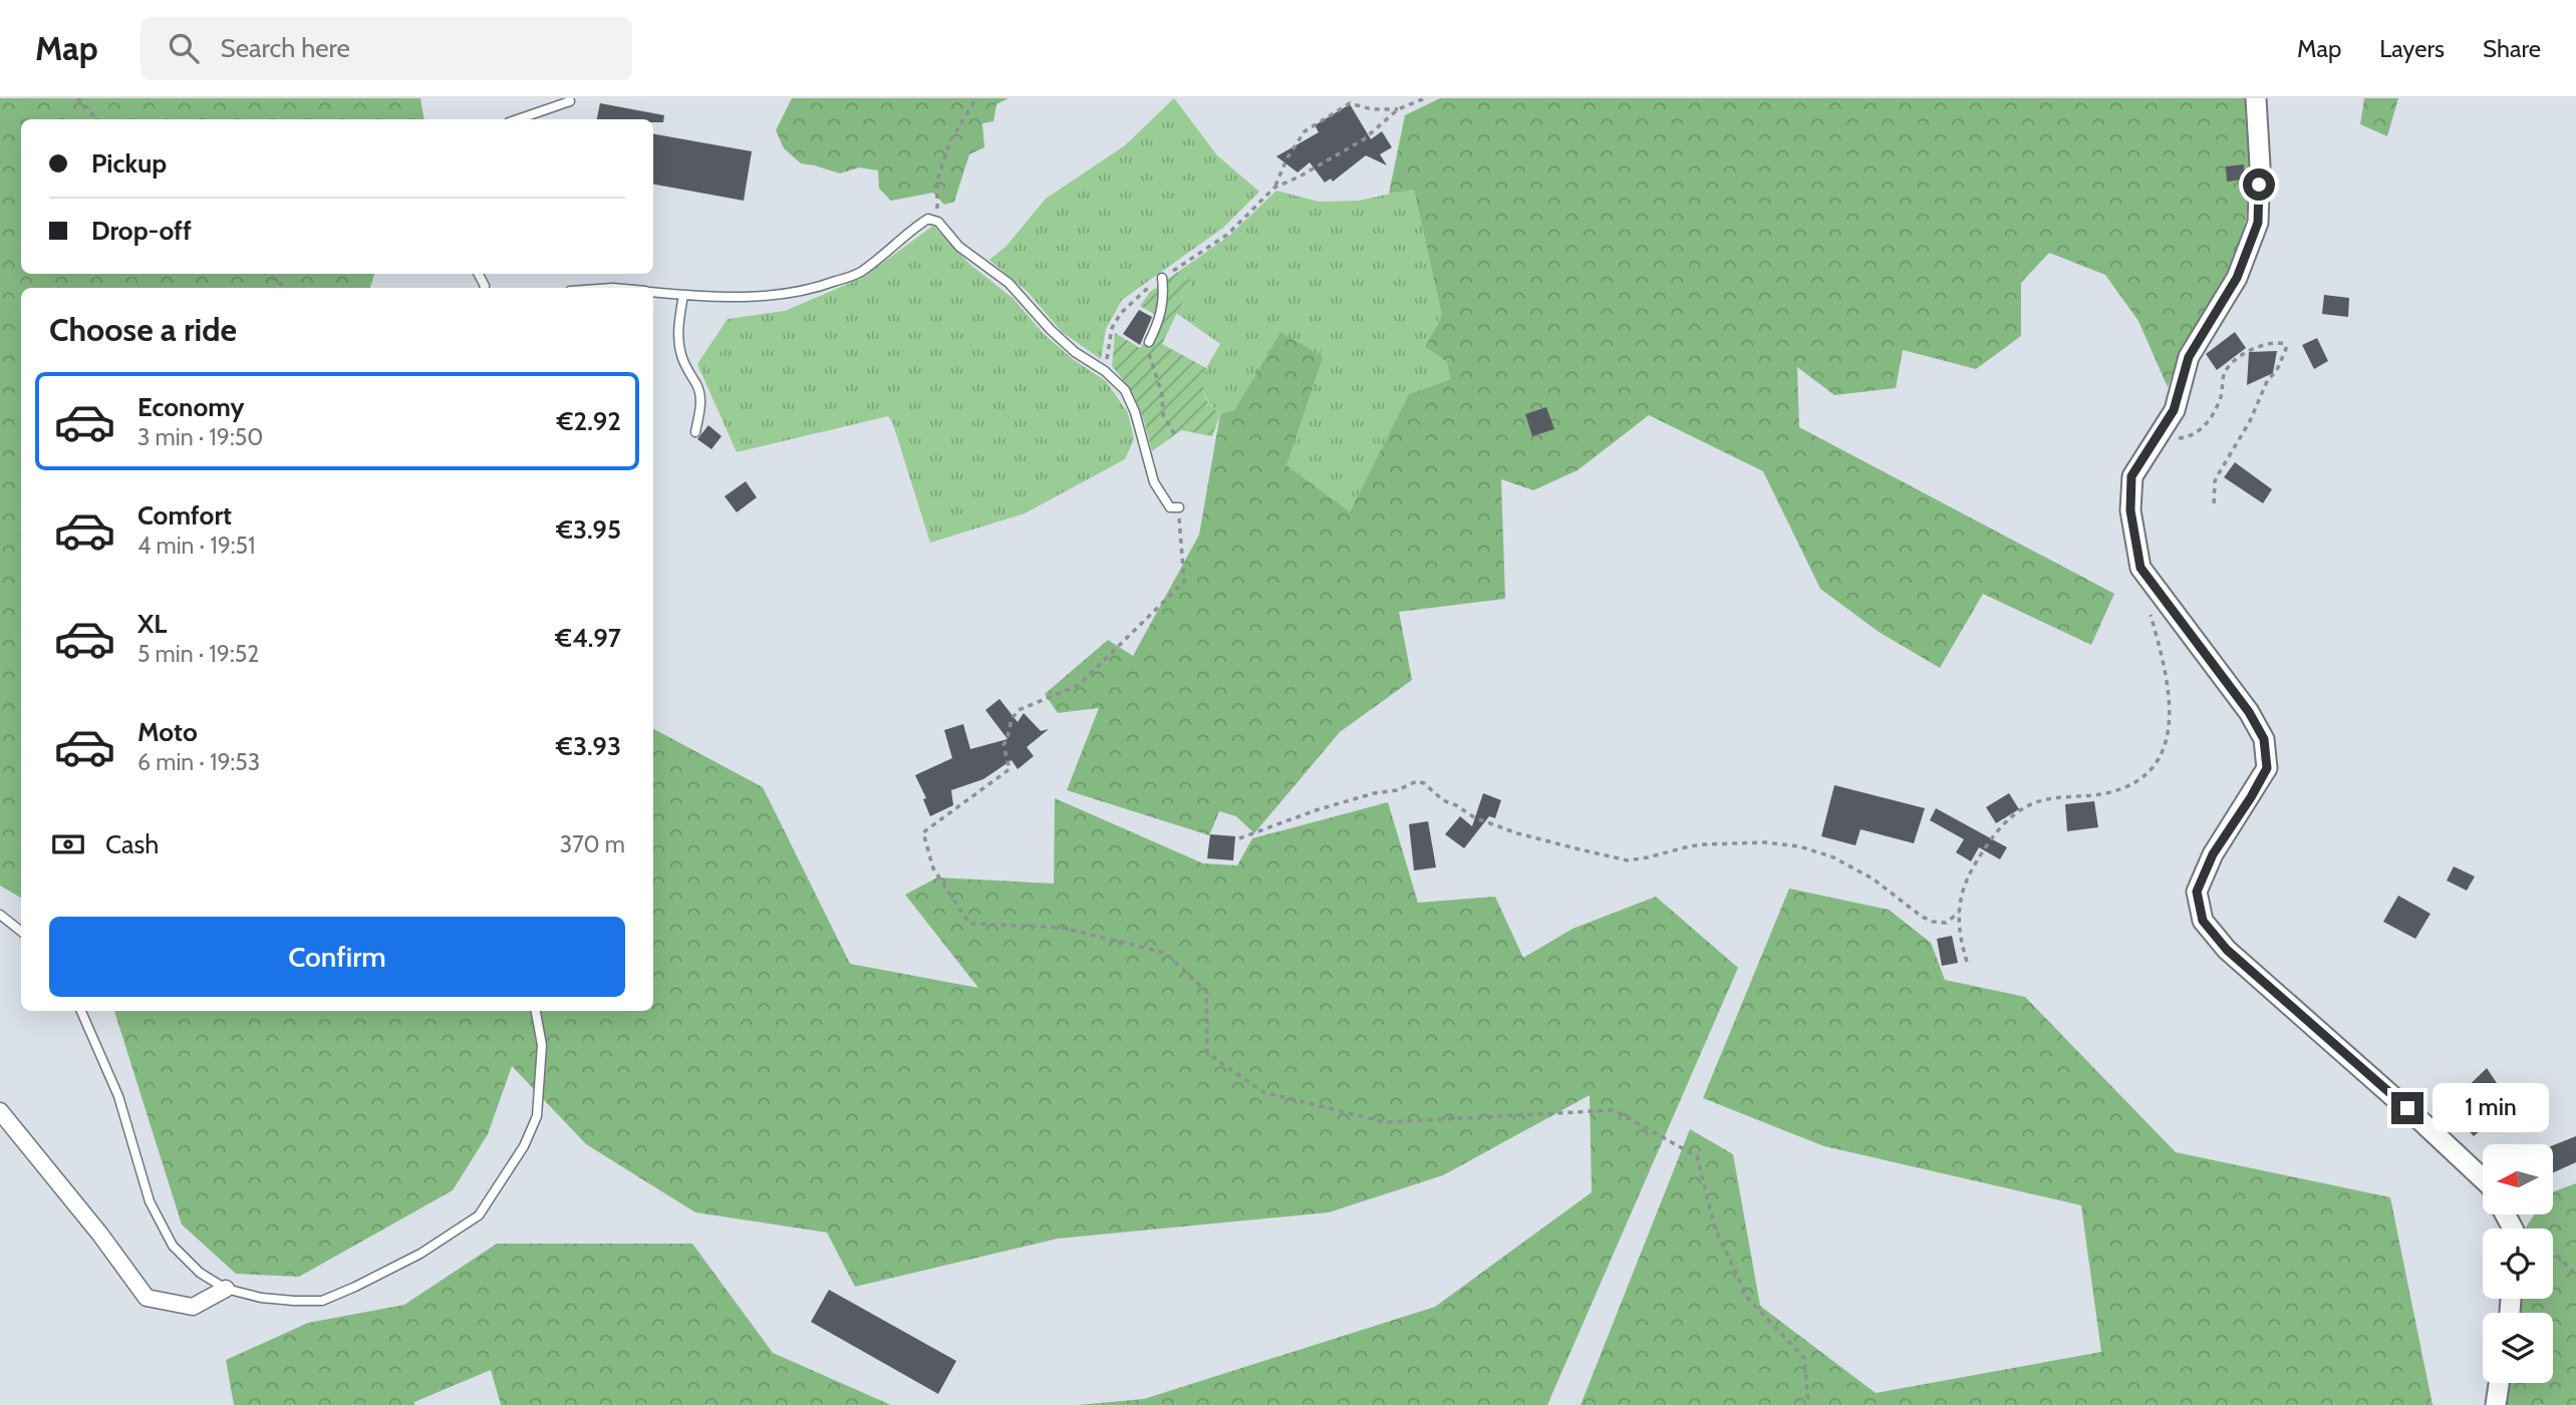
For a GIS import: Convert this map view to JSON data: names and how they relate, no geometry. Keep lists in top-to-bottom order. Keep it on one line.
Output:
{"north":"left","page":{"header":"Map","search":"Search here","nav":["Map","Layers","Share"],"banner":["Pickup","Drop-off"],"heading":"Choose a ride","list":[{"name":"Economy","note":"3 min · 19:50","value":"€2.92"},{"name":"Comfort","note":"4 min · 19:51","value":"€3.95"},{"name":"XL","note":"5 min · 19:52","value":"€4.97"},{"name":"Moto","note":"6 min · 19:53","value":"€3.93"}],"pay":["Cash","370 m"],"buttons":"Confirm","bubble":"1 min"}}
